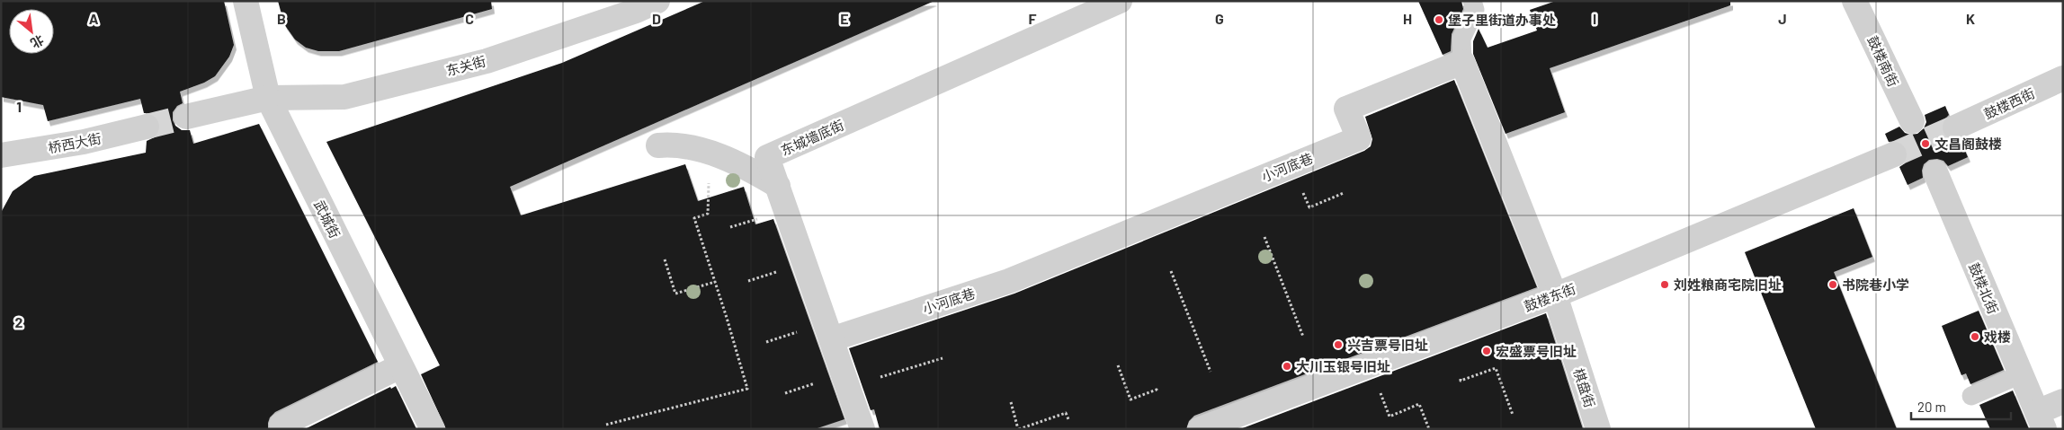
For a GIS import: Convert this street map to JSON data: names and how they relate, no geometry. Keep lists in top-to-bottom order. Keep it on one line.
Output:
{"streets":{"street":["鼓楼南街","东关街","鼓楼西街","东城墙底街","桥西大街","小河底巷","武城街","鼓楼北街","鼓楼东街","棋盘街"]},"crossings":[["东关街","武城街"],["东城墙底街","小河底巷"],["鼓楼东街","棋盘街"]],"places":["堡子里街道办事处","文昌阁鼓楼","刘姓粮商宅院旧址","书院巷小学","戏楼","兴吉票号旧址","宏盛票号旧址","大川玉银号旧址"],"scale_bar":"20 m","north":"bottom right","grid":{"columns":["A","B","C","D","E","F","G","H","I","J","K"],"rows":["1","2"]}}
